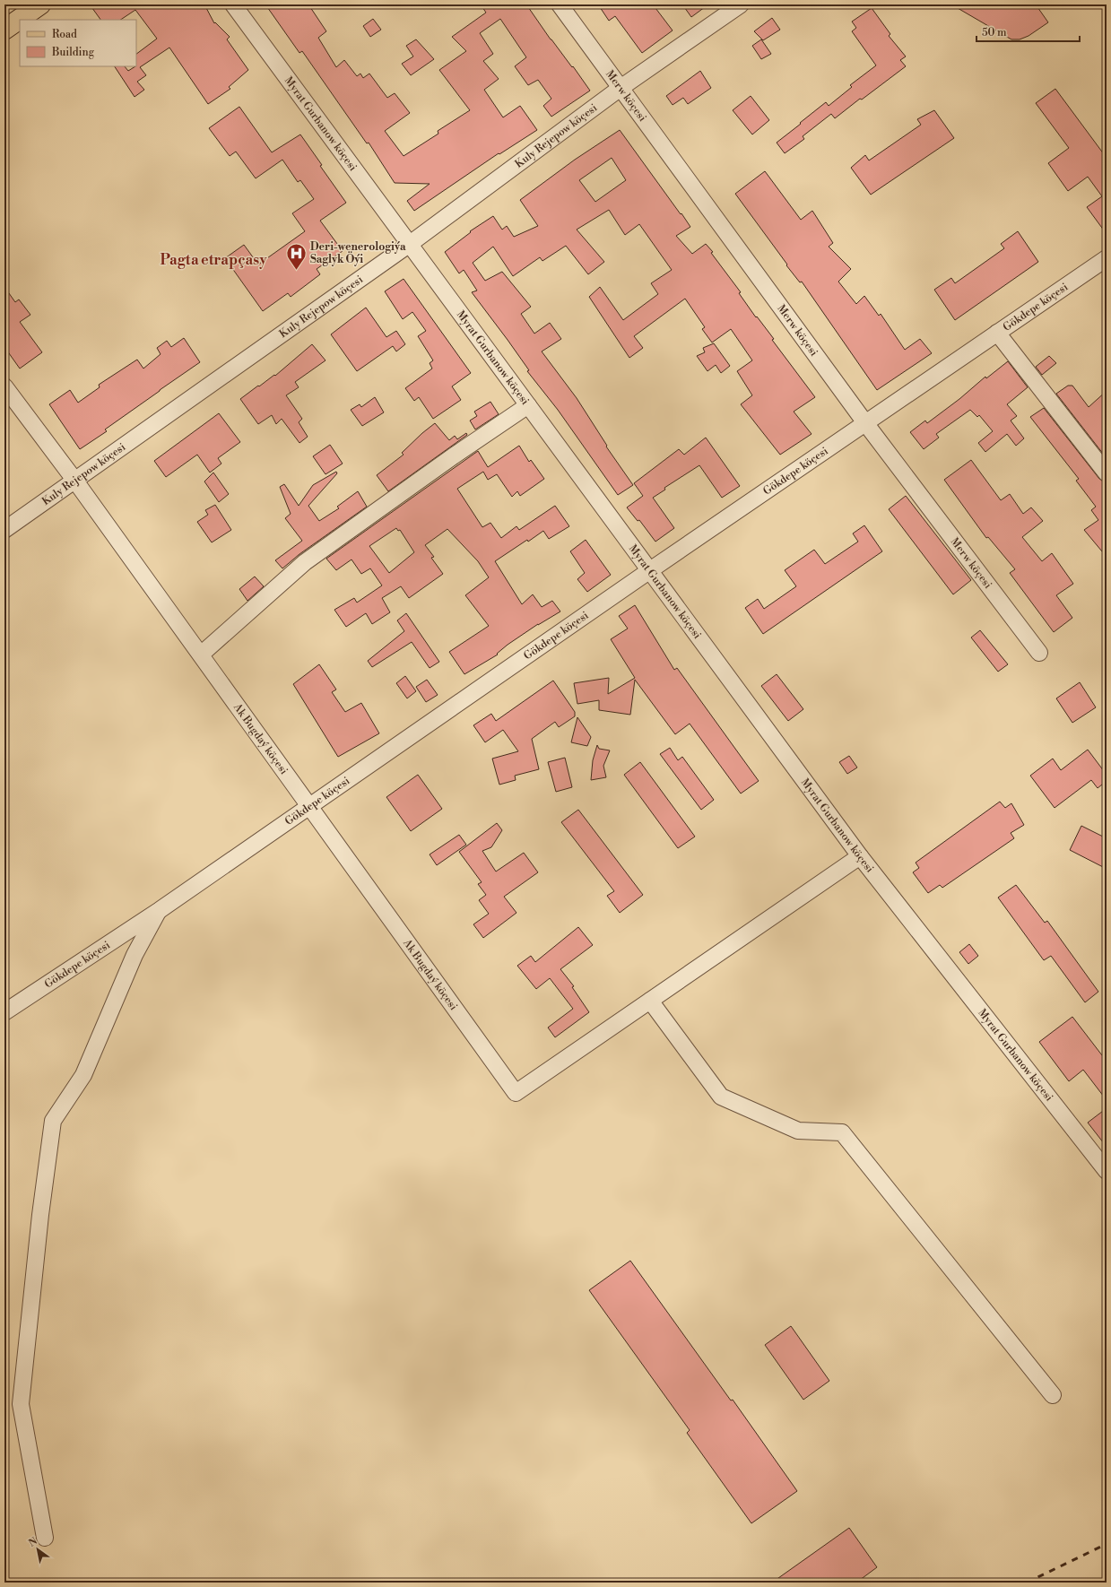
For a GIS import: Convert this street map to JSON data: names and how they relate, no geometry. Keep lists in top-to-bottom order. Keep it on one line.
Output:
{"streets":{"street":["Merw köçesi","Myrat Gurbanow köçesi","Kuly Rejepow köçesi","Gökdepe köçesi","Ak Bugdaý köçesi"]},"crossings":[["Merw köçesi","Kuly Rejepow köçesi"],["Merw köçesi","Gökdepe köçesi"],["Myrat Gurbanow köçesi","Kuly Rejepow köçesi"],["Myrat Gurbanow köçesi","Gökdepe köçesi"],["Kuly Rejepow köçesi","Ak Bugdaý köçesi"],["Gökdepe köçesi","Ak Bugdaý köçesi"]],"districts":["Pagta etrapçasy"],"places":{"hospital":["Deri-wenerologiýa Saglyk Öýi"]},"legend":["Road","Building"],"scale_bar":"50 m","north":"top left"}
